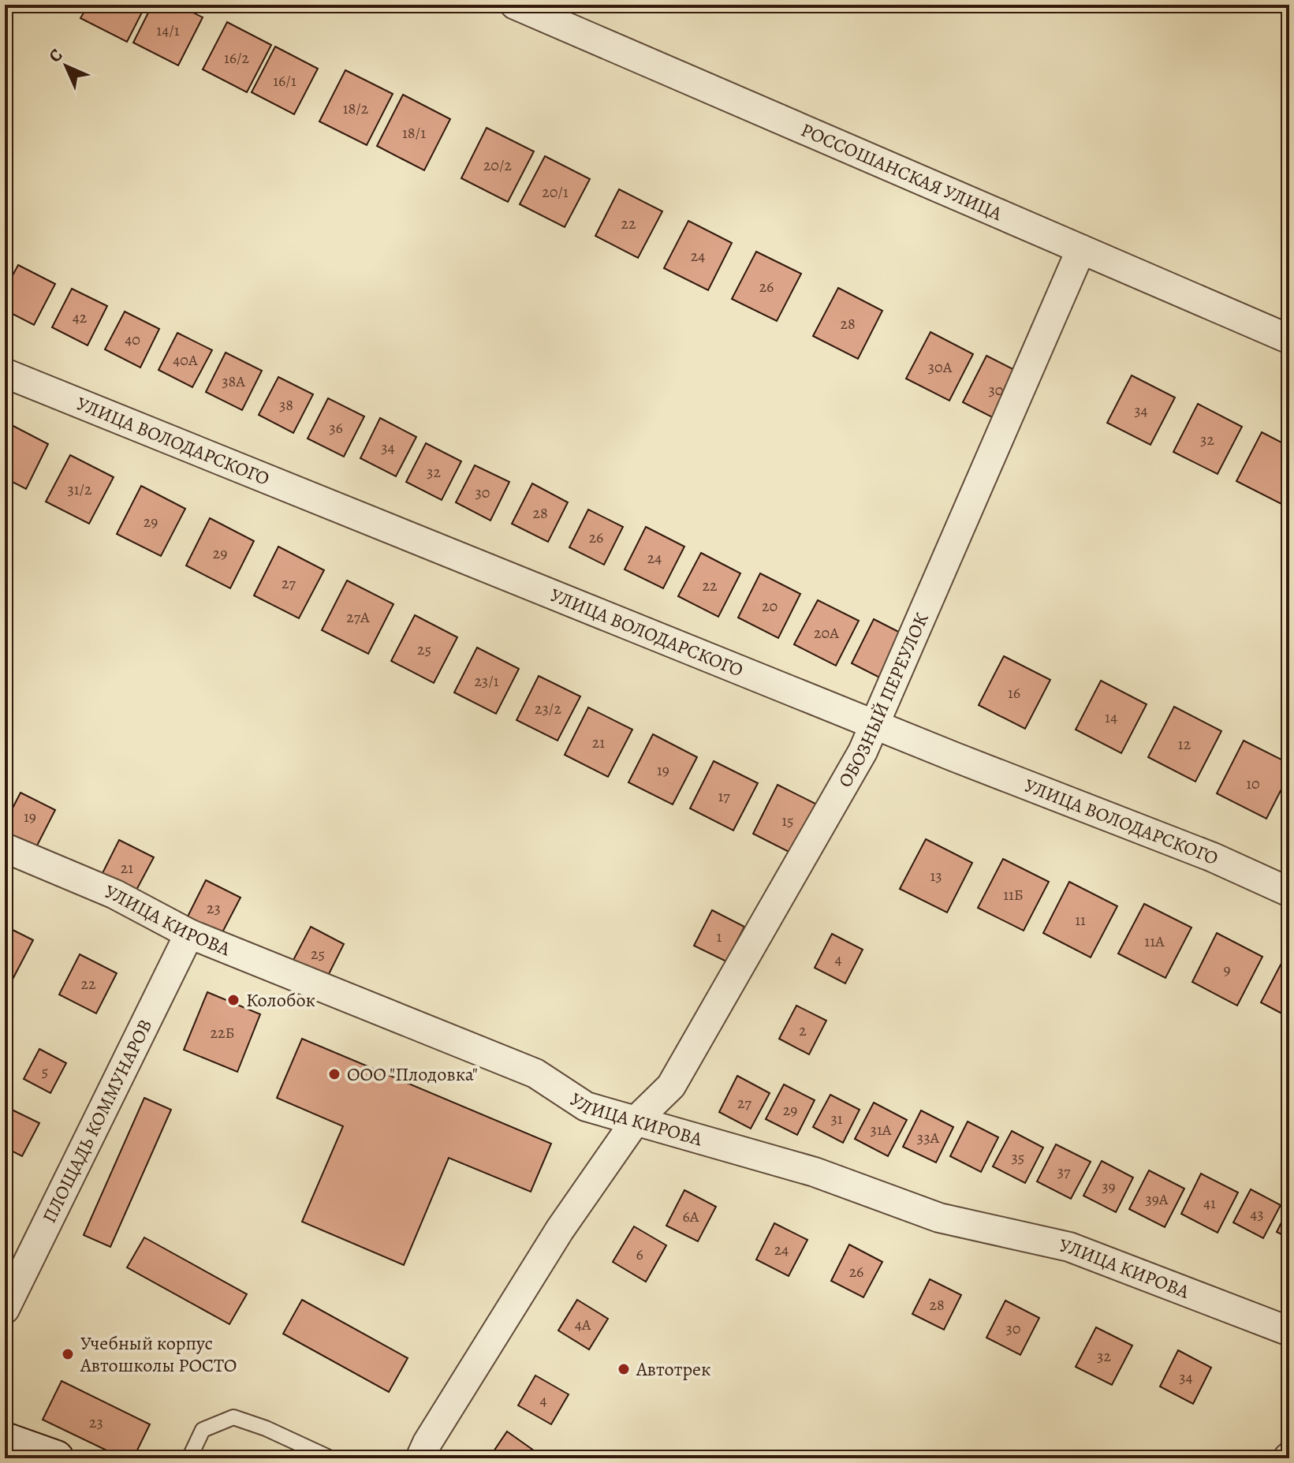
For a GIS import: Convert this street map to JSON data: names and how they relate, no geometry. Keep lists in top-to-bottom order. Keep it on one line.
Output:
{"streets":{"street":["РОССОШАНСКАЯ УЛИЦА","УЛИЦА ВОЛОДАРСКОГО","ОБОЗНЫЙ ПЕРЕУЛОК","УЛИЦА КИРОВА","ПЛОЩАДЬ КОММУНАРОВ"]},"crossings":[["РОССОШАНСКАЯ УЛИЦА","ОБОЗНЫЙ ПЕРЕУЛОК"],["УЛИЦА ВОЛОДАРСКОГО","ОБОЗНЫЙ ПЕРЕУЛОК"],["ОБОЗНЫЙ ПЕРЕУЛОК","УЛИЦА КИРОВА"],["УЛИЦА КИРОВА","ПЛОЩАДЬ КОММУНАРОВ"]],"places":["Колобок","ООО \"Плодовка\"","Учебный корпус Автошколы РОСТО","Автотрек"],"house_numbers":["14/1","16/2","16/1","18/2","18/1","20/2","20/1","22","24","26","42","28","40","40А","30А","38А","30","38","34","36","32","34","32","31/2","30","28","29","26","29","24","27","22","20","27А","20А","25","23/1","16","23/2","14","21","12","19","10","17","19","15","21","13","11Б","23","11","1","11А","25","4","9","22","2","22Б","5","27","29","31","31А","33А","35","37","39","39А","41","43","6А","24","6","26","28","4А","30","32","34","4","23"],"north":"top left"}
